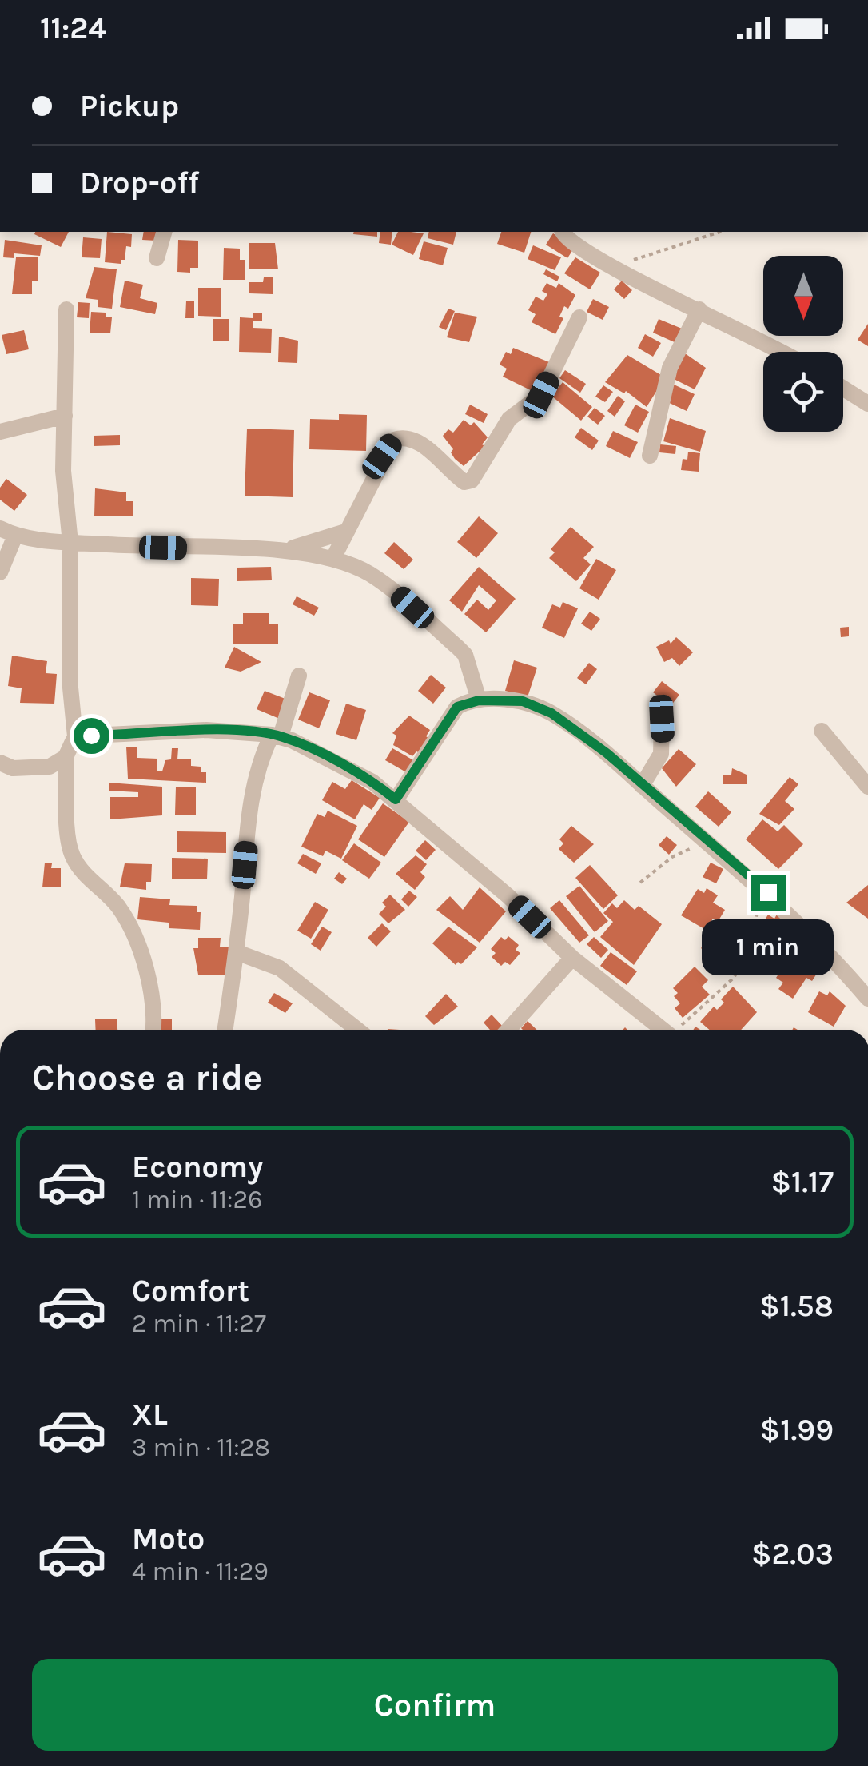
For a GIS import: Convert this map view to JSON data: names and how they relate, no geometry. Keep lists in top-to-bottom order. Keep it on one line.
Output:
{"north":"bottom","page":{"status":"11:24","banner":["Pickup","Drop-off"],"bubble":"1 min","heading":"Choose a ride","list":[{"name":"Economy","note":"1 min · 11:26","value":"$1.17"},{"name":"Comfort","note":"2 min · 11:27","value":"$1.58"},{"name":"XL","note":"3 min · 11:28","value":"$1.99"},{"name":"Moto","note":"4 min · 11:29","value":"$2.03"}],"buttons":"Confirm"}}
